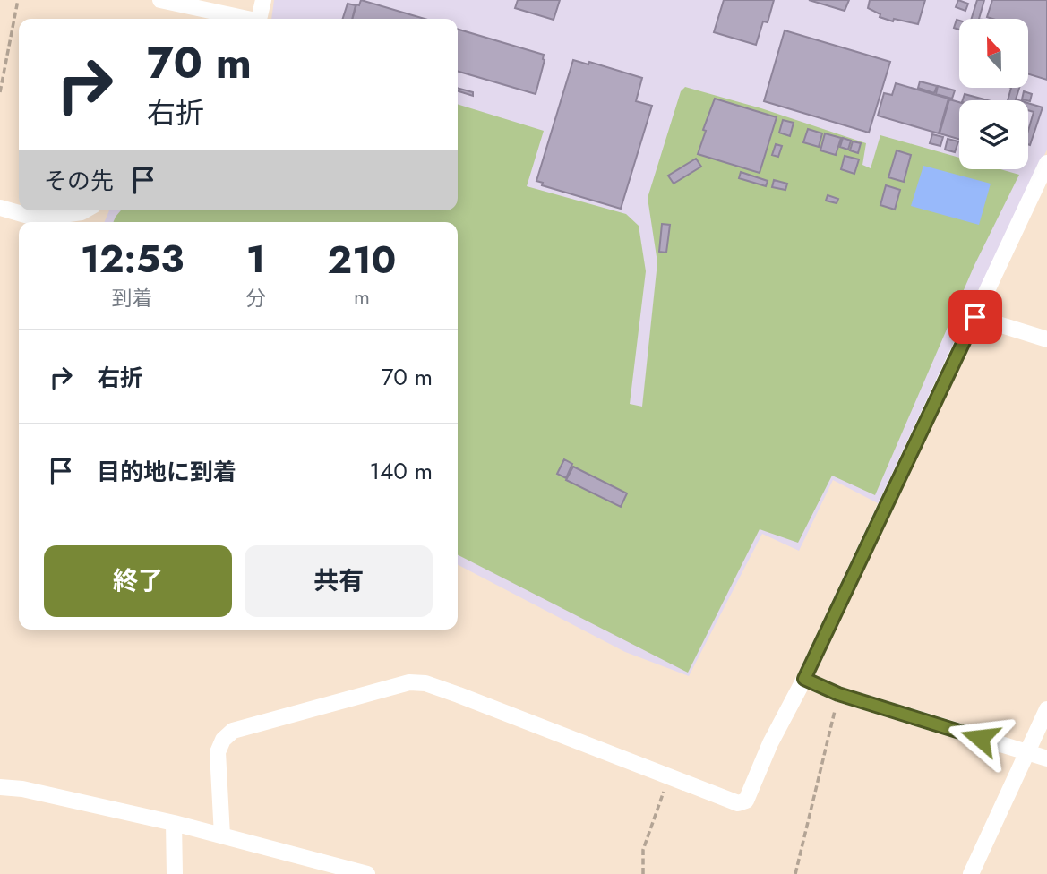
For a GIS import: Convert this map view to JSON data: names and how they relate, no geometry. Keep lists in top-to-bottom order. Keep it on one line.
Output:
{"north":"top","page":{"turn":["70 m","右折"],"then":"その先","eta":["12:53","到着","1","分","210","m"],"list":[{"name":"右折","value":"70 m"},{"name":"目的地に到着","value":"140 m"}],"buttons":["終了","共有"]}}
